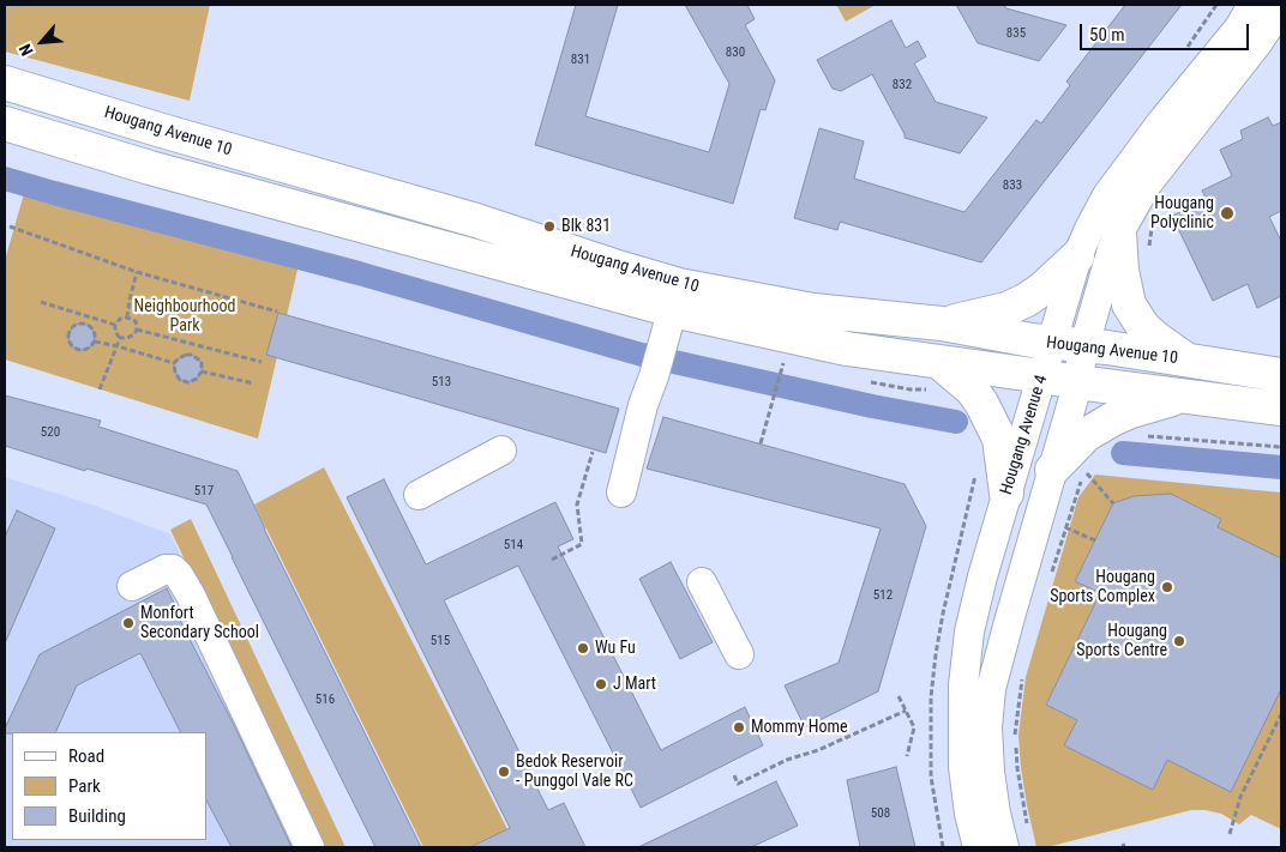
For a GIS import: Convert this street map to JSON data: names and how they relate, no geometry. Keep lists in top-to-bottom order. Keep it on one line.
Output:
{"streets":{"main road":["Hougang Avenue 10"],"street":["Hougang Avenue 4"]},"crossings":[["Hougang Avenue 10","Hougang Avenue 4"]],"parks":["Neighbourhood Park"],"places":["Hougang Polyclinic","Blk 831","Hougang Sports Complex","Monfort Secondary School","Hougang Sports Centre","Wu Fu","J Mart","Mommy Home","Bedok Reservoir - Punggol Vale RC"],"house_numbers":["835","830","831","832","833","513","520","517","514","512","515","516","508"],"legend":["Road","Park","Building"],"scale_bar":"50 m","north":"bottom left"}
